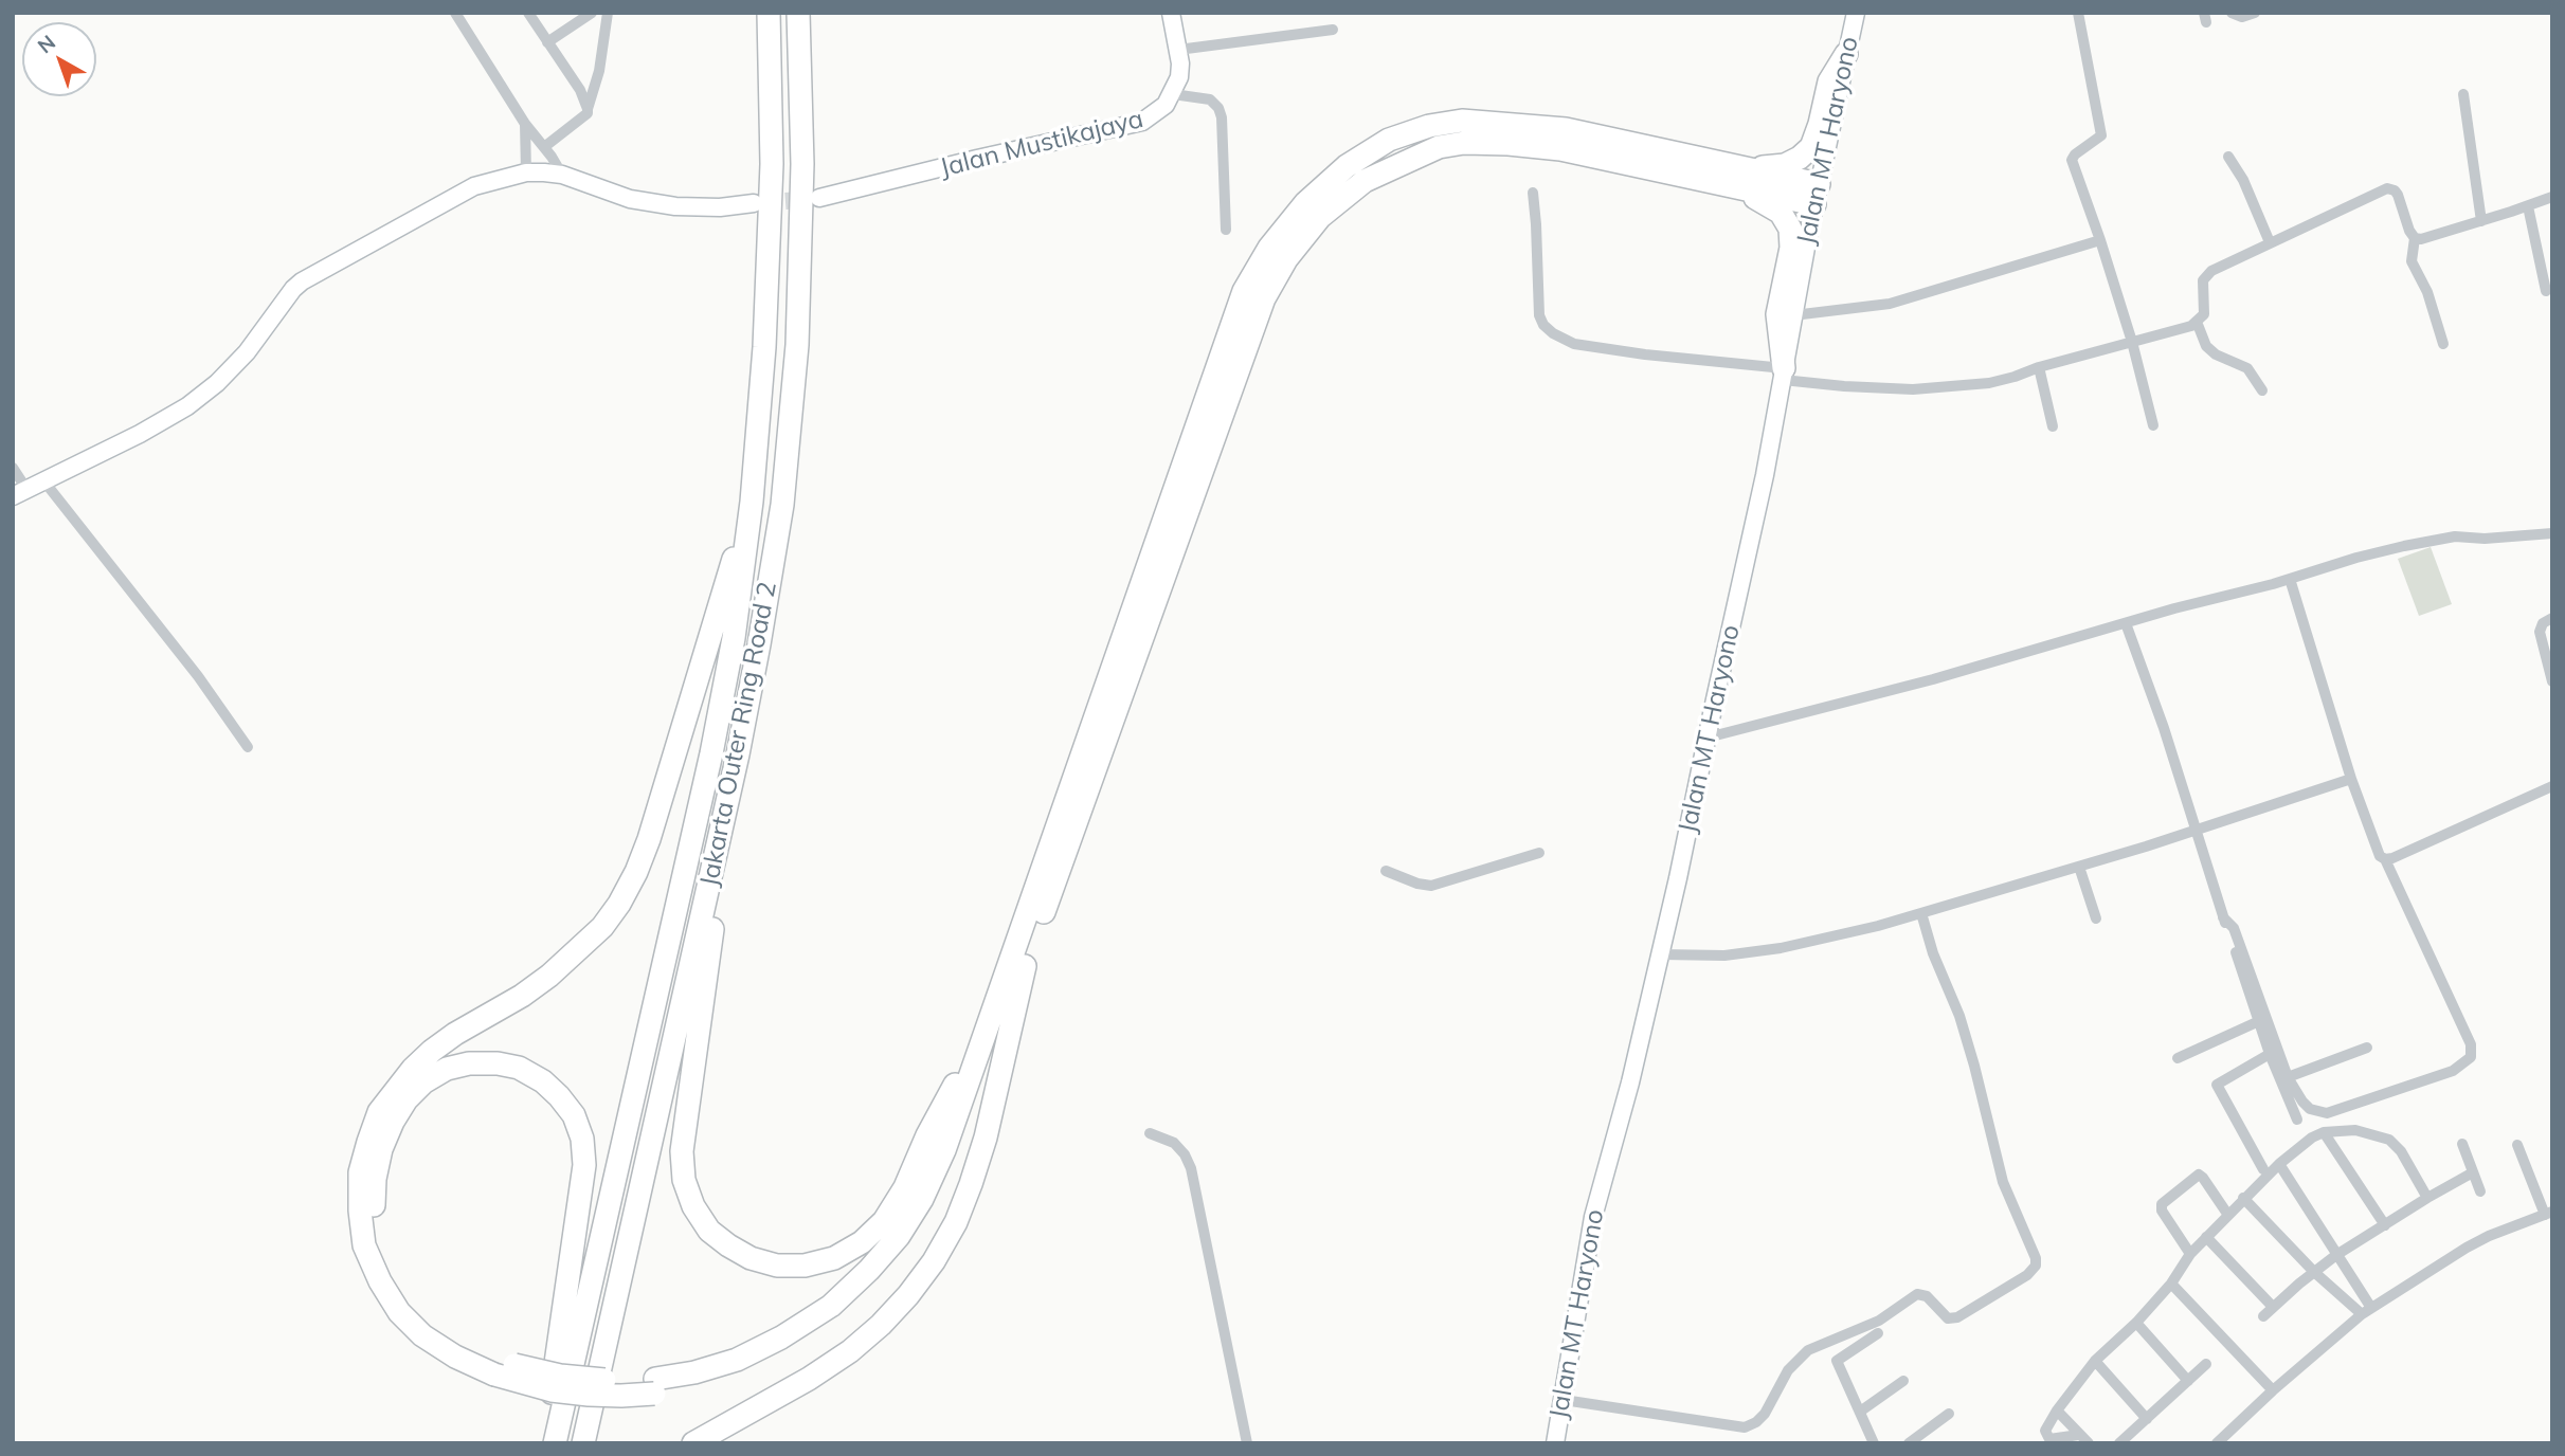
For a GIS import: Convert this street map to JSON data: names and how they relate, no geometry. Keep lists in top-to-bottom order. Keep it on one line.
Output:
{"streets":{"highway":["Jakarta Outer Ring Road 2"],"main road":["Jalan MT Haryono","Jalan Mustikajaya"]},"north":"top left"}
